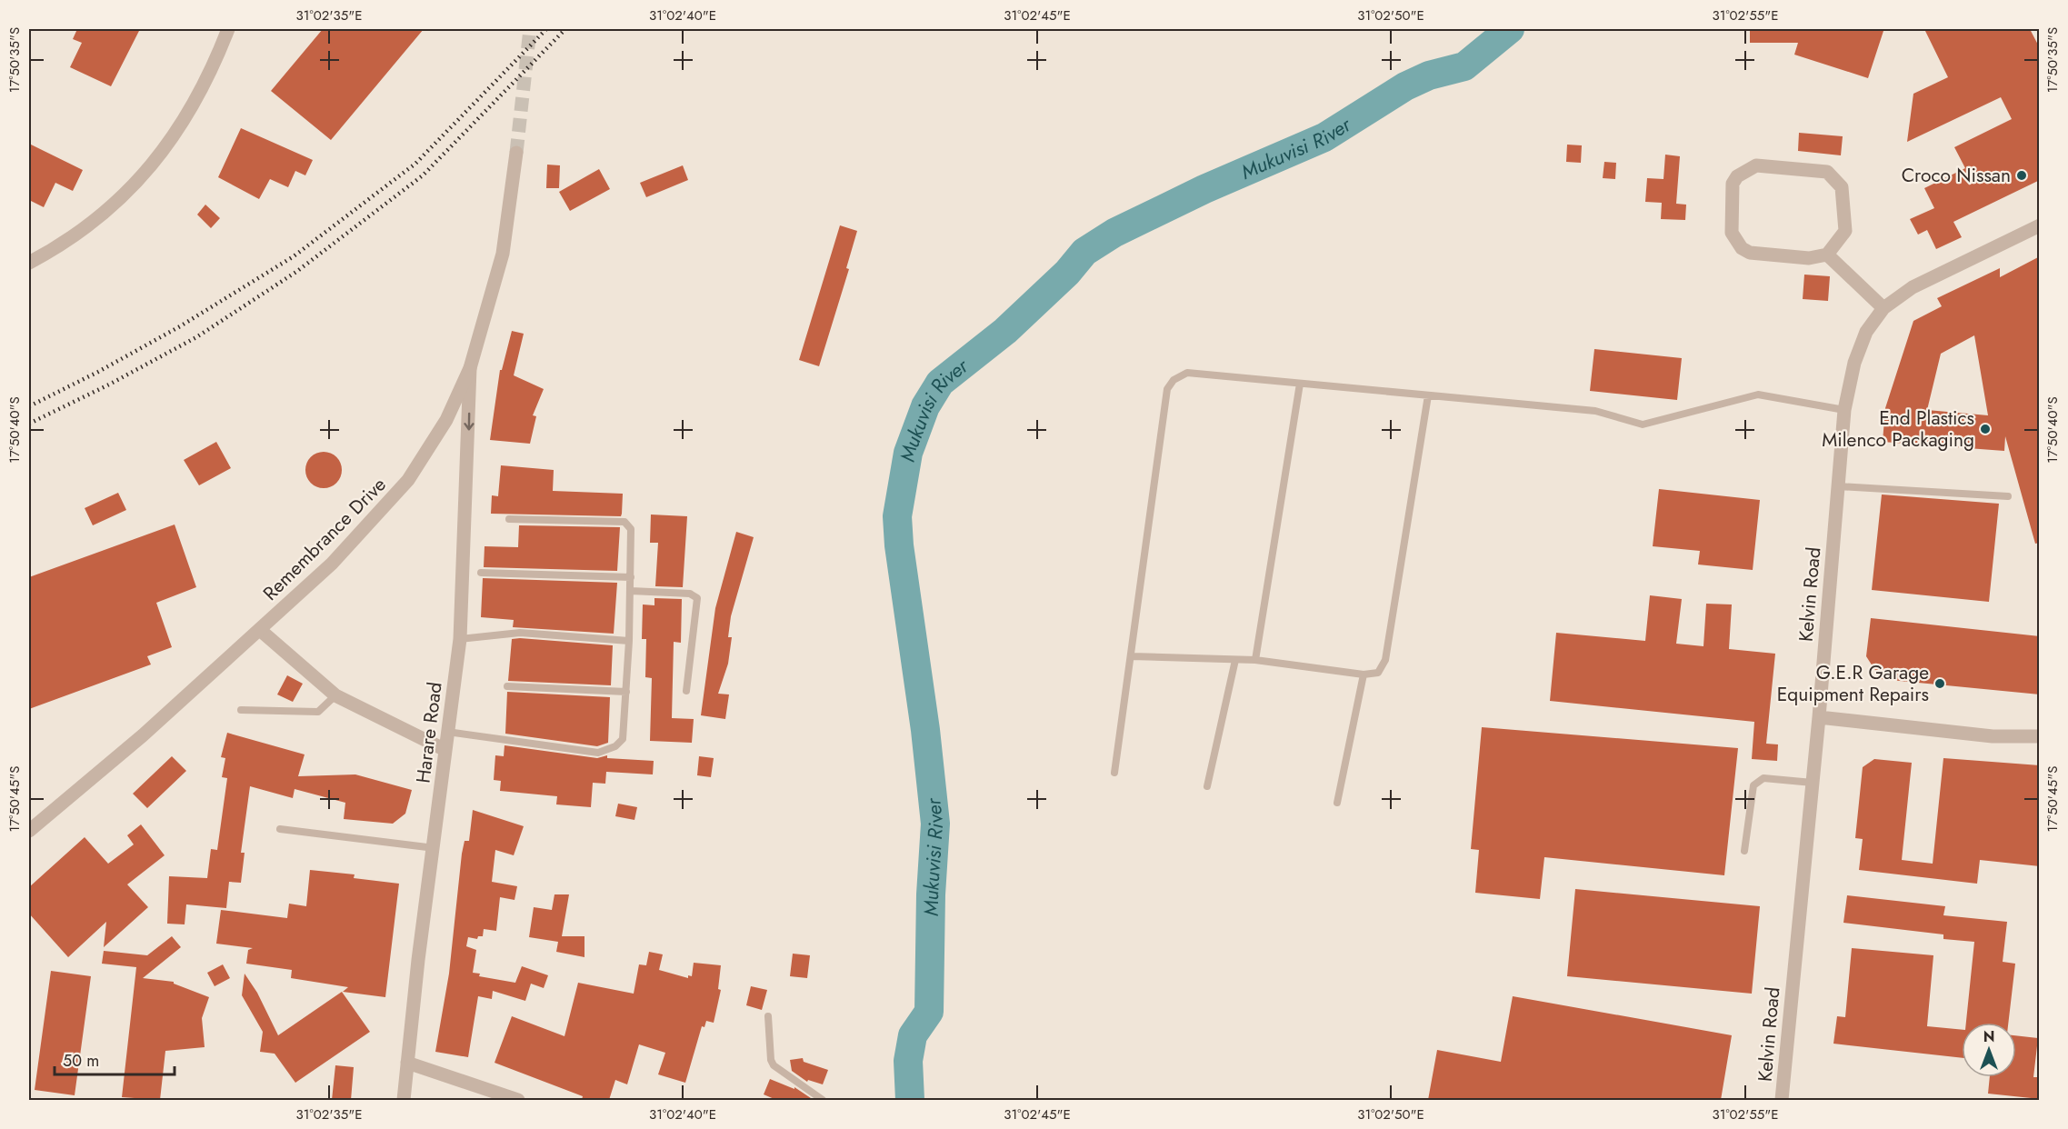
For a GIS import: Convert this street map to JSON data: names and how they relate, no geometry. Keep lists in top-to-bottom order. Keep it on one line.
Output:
{"streets":{"street":["Remembrance Drive","Kelvin Road","Harare Road"]},"crossings":[["Remembrance Drive","Harare Road"]],"one_way":["Harare Road"],"water":["Mukuvisi River"],"places":["Croco Nissan","End Plastics Milenco Packaging","G.E.R Garage Equipment Repairs"],"scale_bar":"50 m","north":"top","coordinates":["31°02'35\"E","31°02'40\"E","31°02'45\"E","31°02'50\"E","31°02'55\"E","17°50'35\"S","17°50'40\"S","17°50'45\"S"]}
